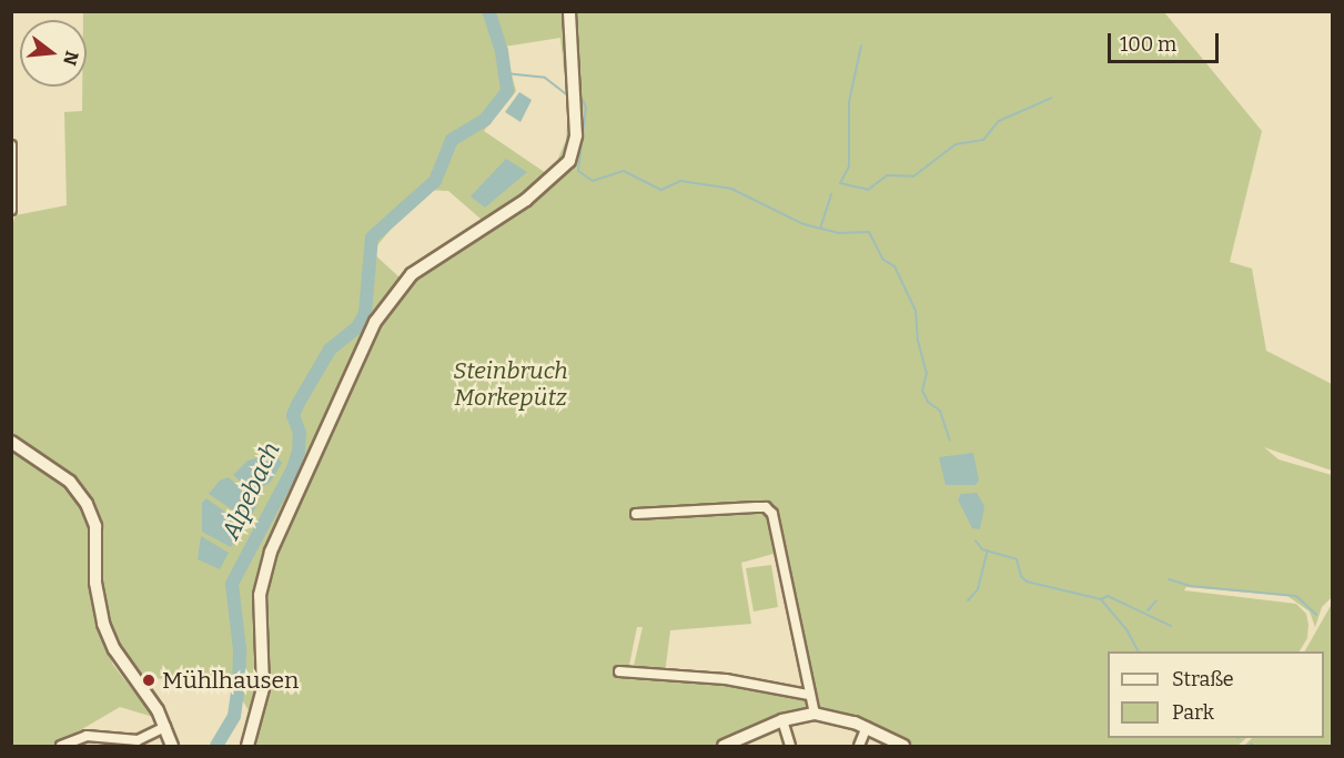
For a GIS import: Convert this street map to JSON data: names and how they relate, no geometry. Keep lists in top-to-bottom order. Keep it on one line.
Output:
{"water":["Alpebach"],"parks":["Steinbruch Morkepütz"],"places":["Mühlhausen"],"legend":["Straße","Park"],"scale_bar":"100 m","north":"right"}
